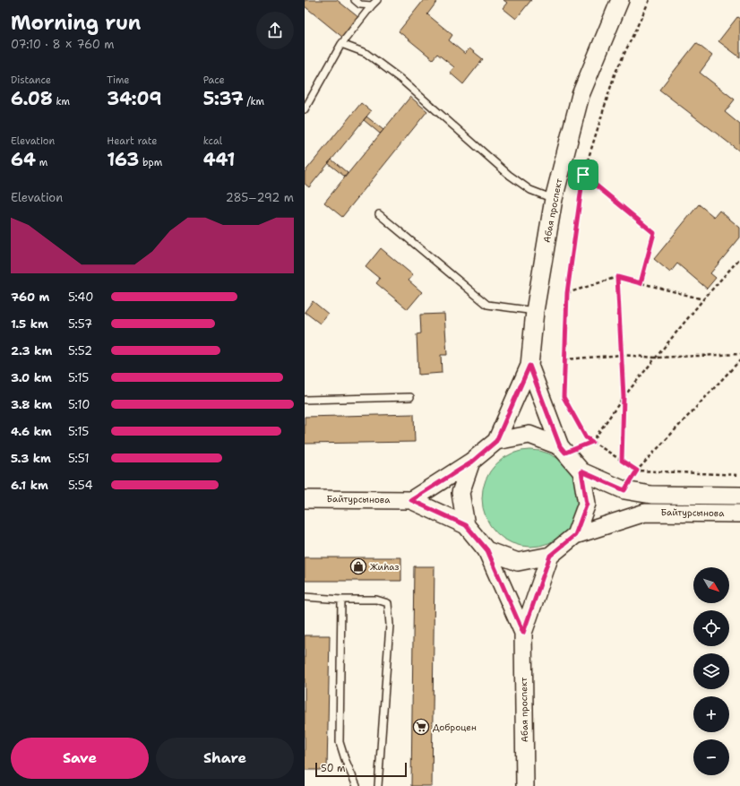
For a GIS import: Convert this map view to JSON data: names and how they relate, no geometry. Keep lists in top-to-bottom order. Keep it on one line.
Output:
{"streets":{"street":["Абая проспект","Байтурсынова"]},"places":{"shop":["Жиһаз"],"supermarket":["Доброцен"]},"scale_bar":"50 m","north":"bottom right","page":{"heading":["Morning run","07:10 · 8 × 760 m"],"stats":[["Distance","6.08 km"],["Time","34:09"],["Pace","5:37 /km"],["Elevation","64 m"],["Heart rate","163 bpm"],["kcal","441"]],"chart":["Elevation","285–292 m"],"list":[{"name":"760 m","note":"5:40"},{"name":"1.5 km","note":"5:57"},{"name":"2.3 km","note":"5:52"},{"name":"3.0 km","note":"5:15"},{"name":"3.8 km","note":"5:10"},{"name":"4.6 km","note":"5:15"},{"name":"5.3 km","note":"5:51"},{"name":"6.1 km","note":"5:54"}],"map_buttons":["+","−"],"buttons":["Save","Share"],"scale":"50 m"}}
